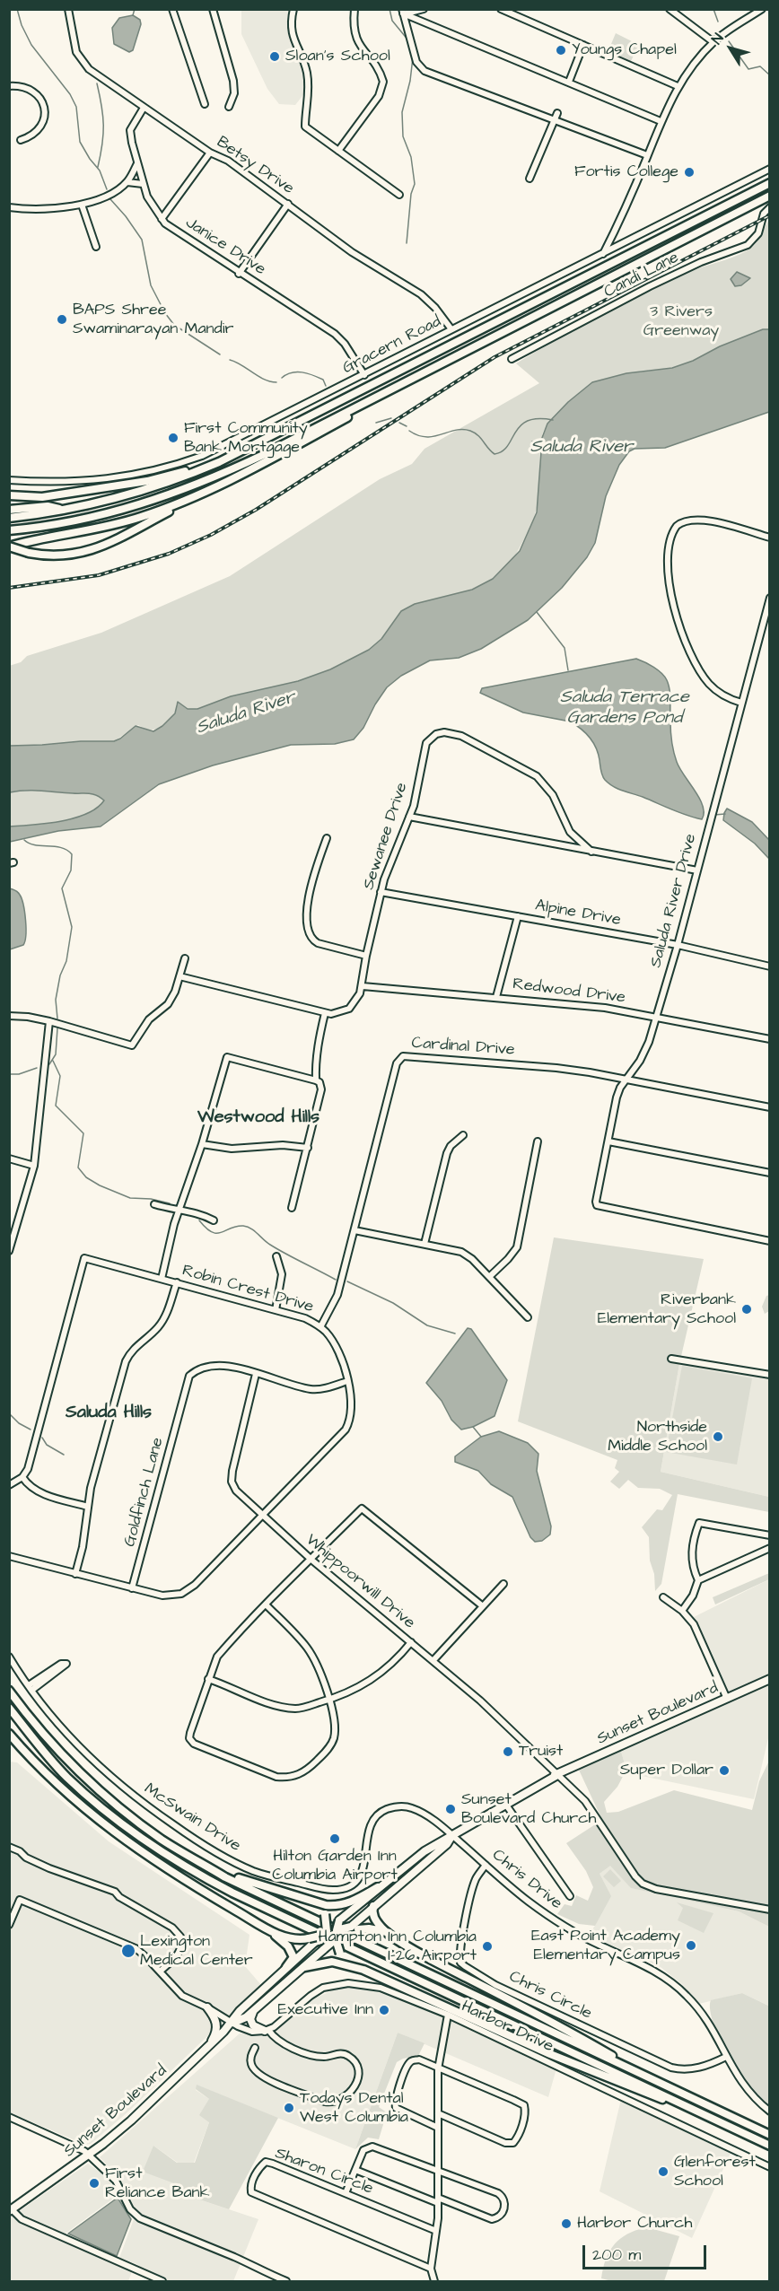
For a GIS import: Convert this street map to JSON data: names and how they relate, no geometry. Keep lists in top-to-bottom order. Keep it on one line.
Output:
{"streets":{"main road":["Sunset Boulevard"],"street":["Betsy Drive","Janice Drive","Candi Lane","Gracern Road","Sewanee Drive","Saluda River Drive","Alpine Drive","Redwood Drive","Cardinal Drive","Robin Crest Drive","Goldfinch Lane","Whippoorwill Drive","McSwain Drive","Chris Drive","Chris Circle","Harbor Drive","Sharon Circle"]},"crossings":[["Betsy Drive","Janice Drive"],["Betsy Drive","Gracern Road"],["Janice Drive","Gracern Road"],["Sewanee Drive","Alpine Drive"],["Sewanee Drive","Redwood Drive"],["Saluda River Drive","Alpine Drive"],["Saluda River Drive","Redwood Drive"],["Saluda River Drive","Cardinal Drive"],["Cardinal Drive","Robin Crest Drive"],["Robin Crest Drive","Goldfinch Lane"],["Robin Crest Drive","Whippoorwill Drive"],["Goldfinch Lane","Whippoorwill Drive"],["Whippoorwill Drive","Sunset Boulevard"],["Sunset Boulevard","McSwain Drive"],["Sunset Boulevard","Chris Drive"],["McSwain Drive","Chris Drive"],["Chris Drive","Chris Circle"]],"districts":["Westwood Hills","Saluda Hills"],"water":["Saluda River","Saluda Terrace Gardens Pond"],"parks":["3 Rivers Greenway"],"places":["Youngs Chapel","Sloan's School","Fortis College","BAPS Shree Swaminarayan Mandir","First Community Bank Mortgage","Riverbank Elementary School","Northside Middle School","Truist","Super Dollar","Sunset Boulevard Church","Hilton Garden Inn Columbia Airport","East Point Academy Elementary Campus","Hampton Inn Columbia I-26 Airport","Lexington Medical Center","Executive Inn","Todays Dental West Columbia","Glenforest School","First Reliance Bank","Harbor Church"],"scale_bar":"200 m","north":"top left"}
